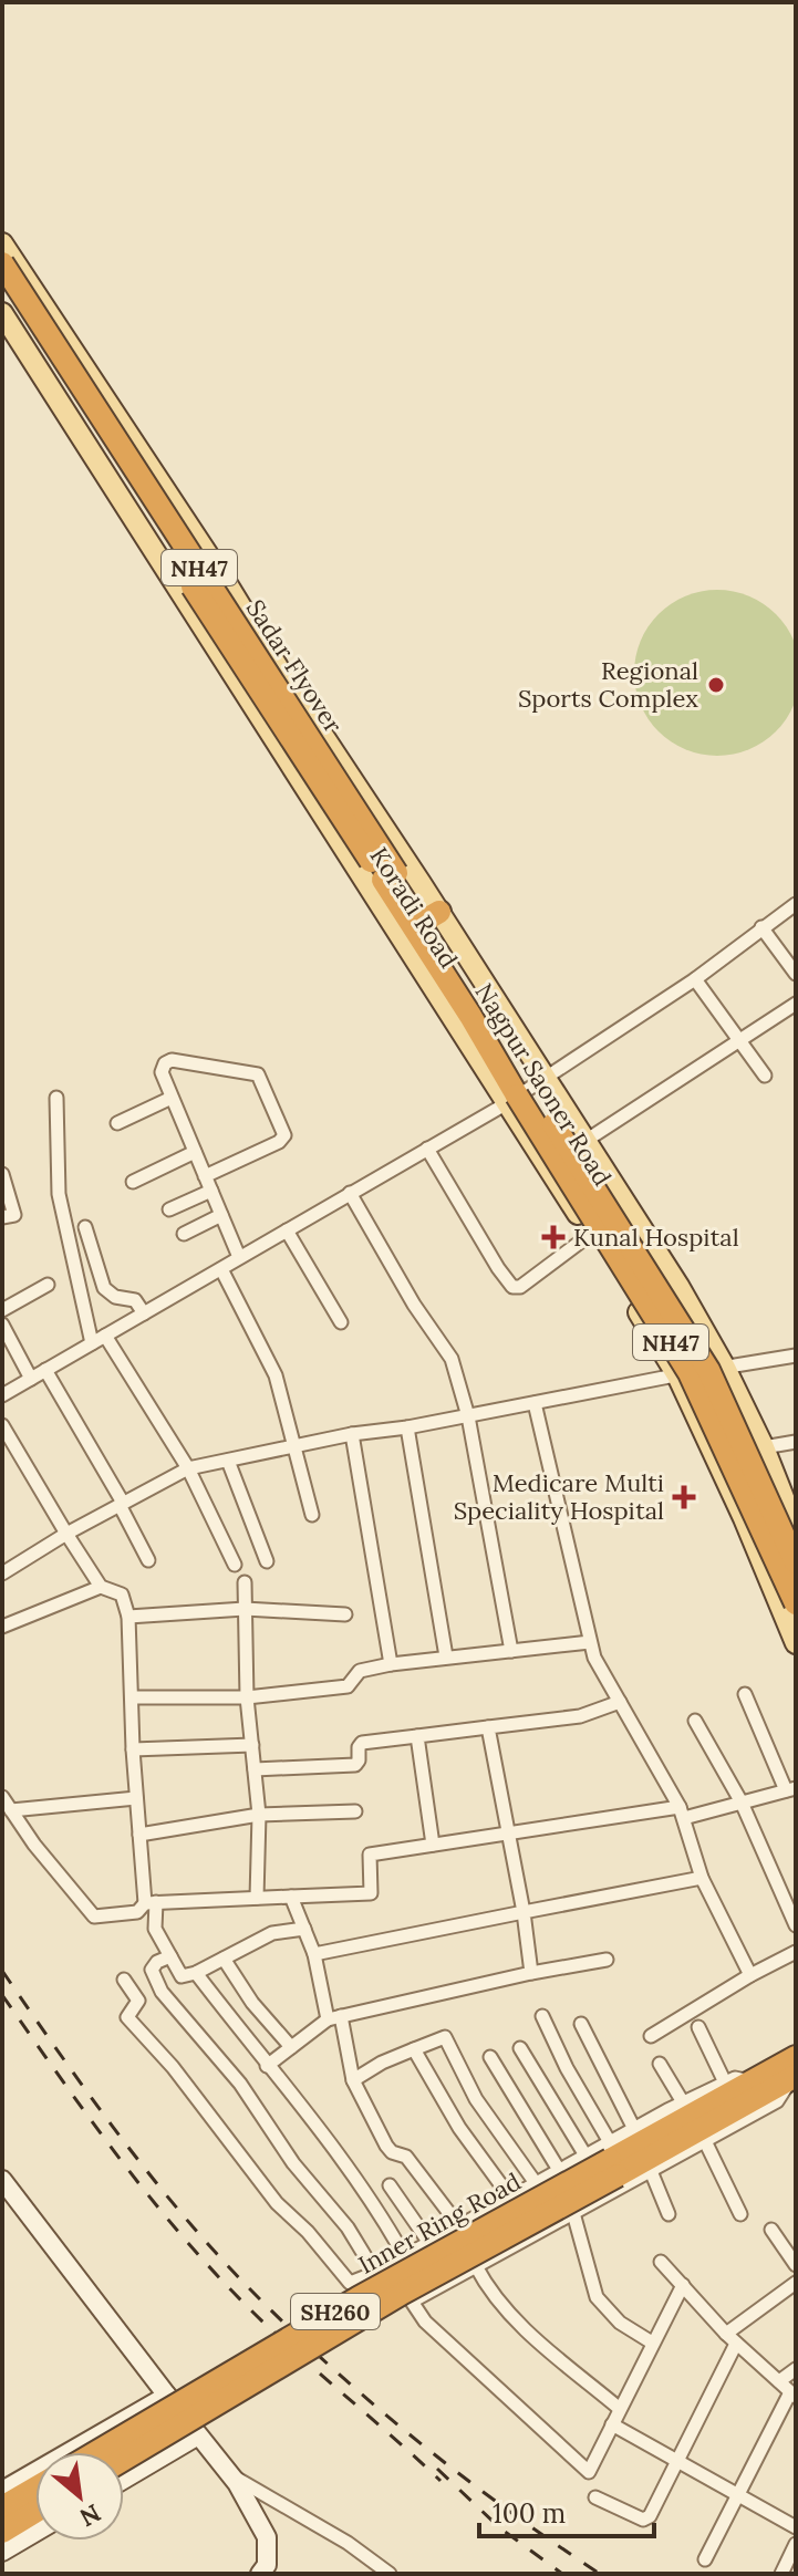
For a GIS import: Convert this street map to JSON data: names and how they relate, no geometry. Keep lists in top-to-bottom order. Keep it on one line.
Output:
{"streets":{"highway":["NH47","Sadar Flyover","Nagpur Saoner Road","Inner Ring Road","SH260"],"main road":["Koradi Road"]},"crossings":[["NH47","Koradi Road"],["NH47","Nagpur Saoner Road"],["Sadar Flyover","Koradi Road"],["Sadar Flyover","Nagpur Saoner Road"],["Koradi Road","Nagpur Saoner Road"]],"places":{"other":["Regional Sports Complex"],"health":["Kunal Hospital","Medicare Multi Speciality Hospital"]},"scale_bar":"100 m","north":"bottom right"}
